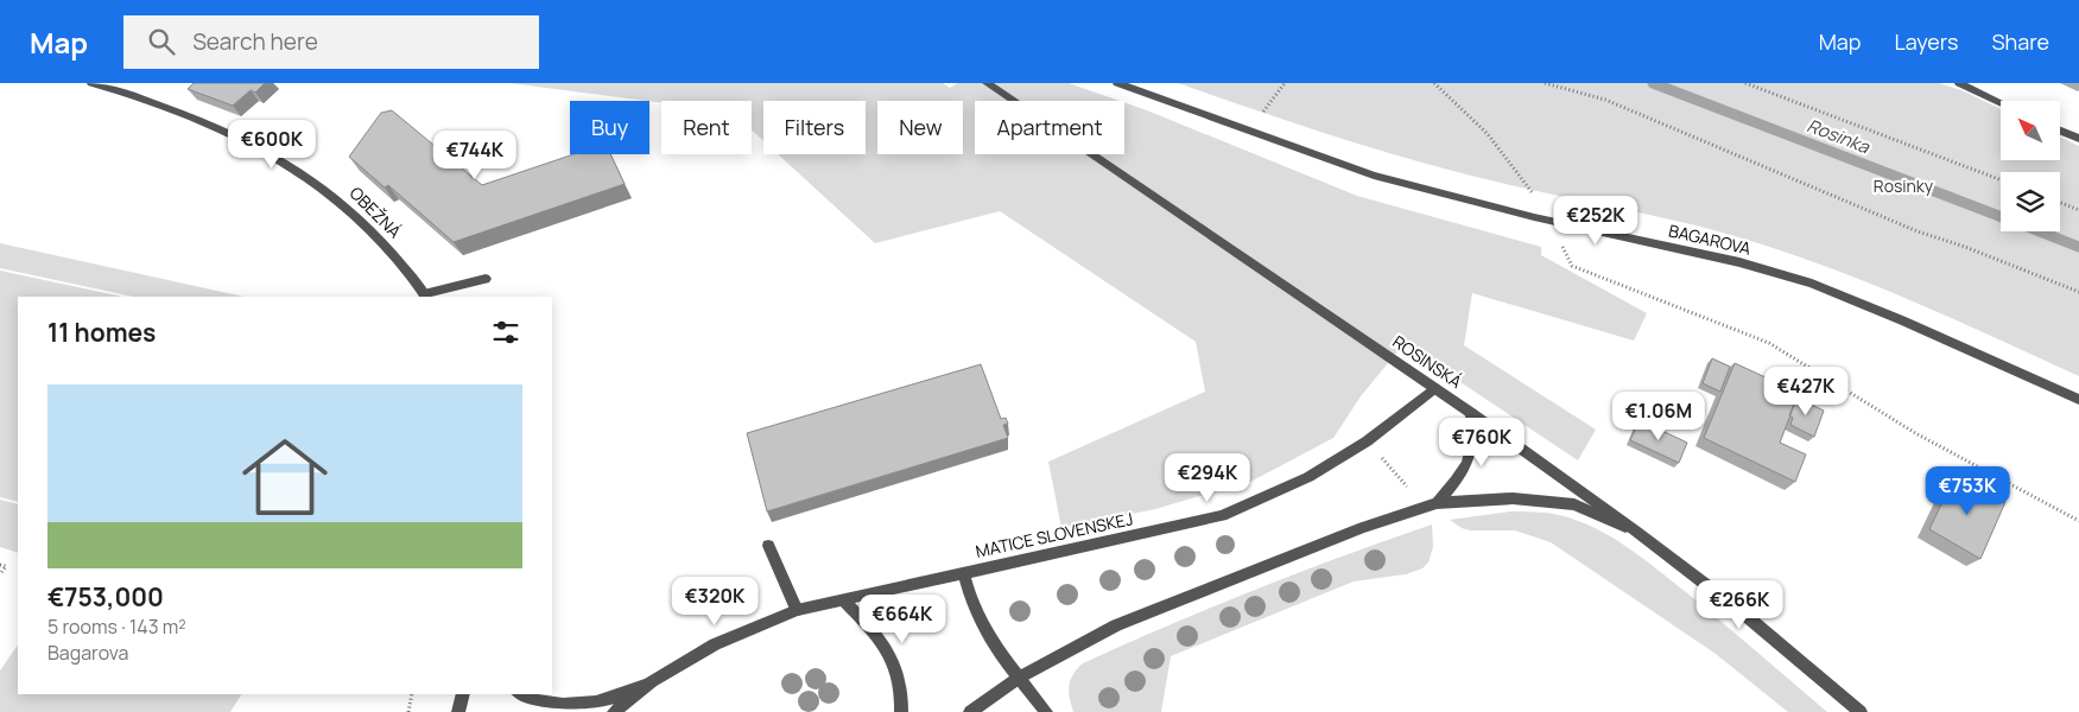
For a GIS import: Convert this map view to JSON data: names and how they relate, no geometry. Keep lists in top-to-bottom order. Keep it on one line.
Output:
{"streets":{"street":["OBEŽNÁ","BAGAROVA","ROSINSKÁ","MATICE SLOVENSKEJ"]},"crossings":[["ROSINSKÁ","MATICE SLOVENSKEJ"]],"water":["Rosinka"],"parks":["Rosinky"],"north":"top left","page":{"header":"Map","search":"Search here","nav":["Map","Layers","Share"],"chip":["Buy","Rent","Filters","New","Apartment"],"price":["€600K","€744K","€252K","€427K","€1.06M","€760K","€294K","€753K","€320K","€266K","€664K"],"heading":"11 homes","list":[{"name":"€753,000","note":"5 rooms · 143 m² · Bagarova"}]}}
